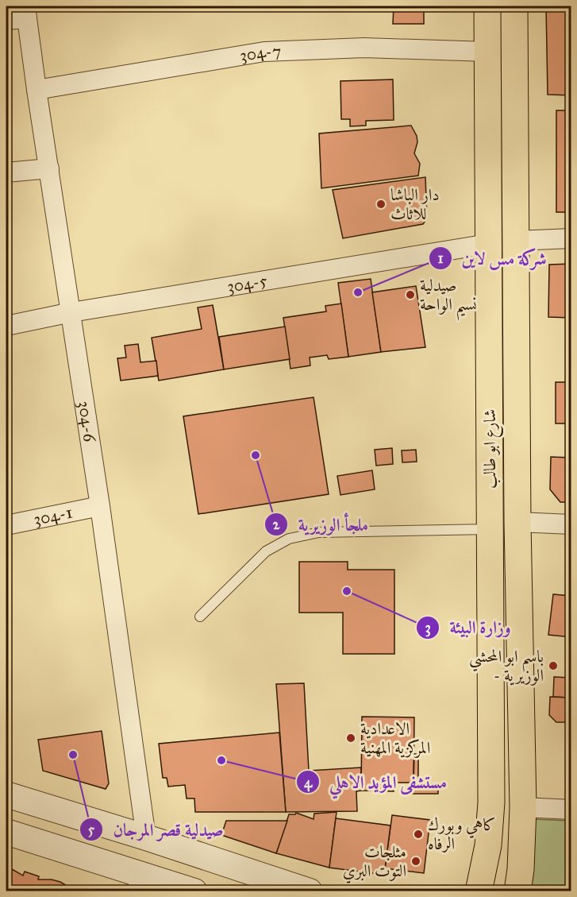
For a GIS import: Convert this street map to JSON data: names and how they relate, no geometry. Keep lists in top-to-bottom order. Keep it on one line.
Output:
{"streets":{"main road":["شارع ابو طالب"],"street":["304-7","304-5","304-6","304-1"]},"crossings":[["304-7","304-6"],["304-7","شارع ابو طالب"],["304-5","304-6"],["304-5","شارع ابو طالب"],["304-6","304-1"]],"places":["دار الباشا للاثاث","شركة مس لاين","صيدلية نسيم الواحة","ملجأ الوزيرية","وزارة البيئة","باسم ابو المحشي - الوزيرية","الاعدادية المركزية المهنية","صيدلية قصر المرجان","مستشفى المؤيد الاهلي","كاهي وبورك الرفاه","مثلجات التوت البري"]}
